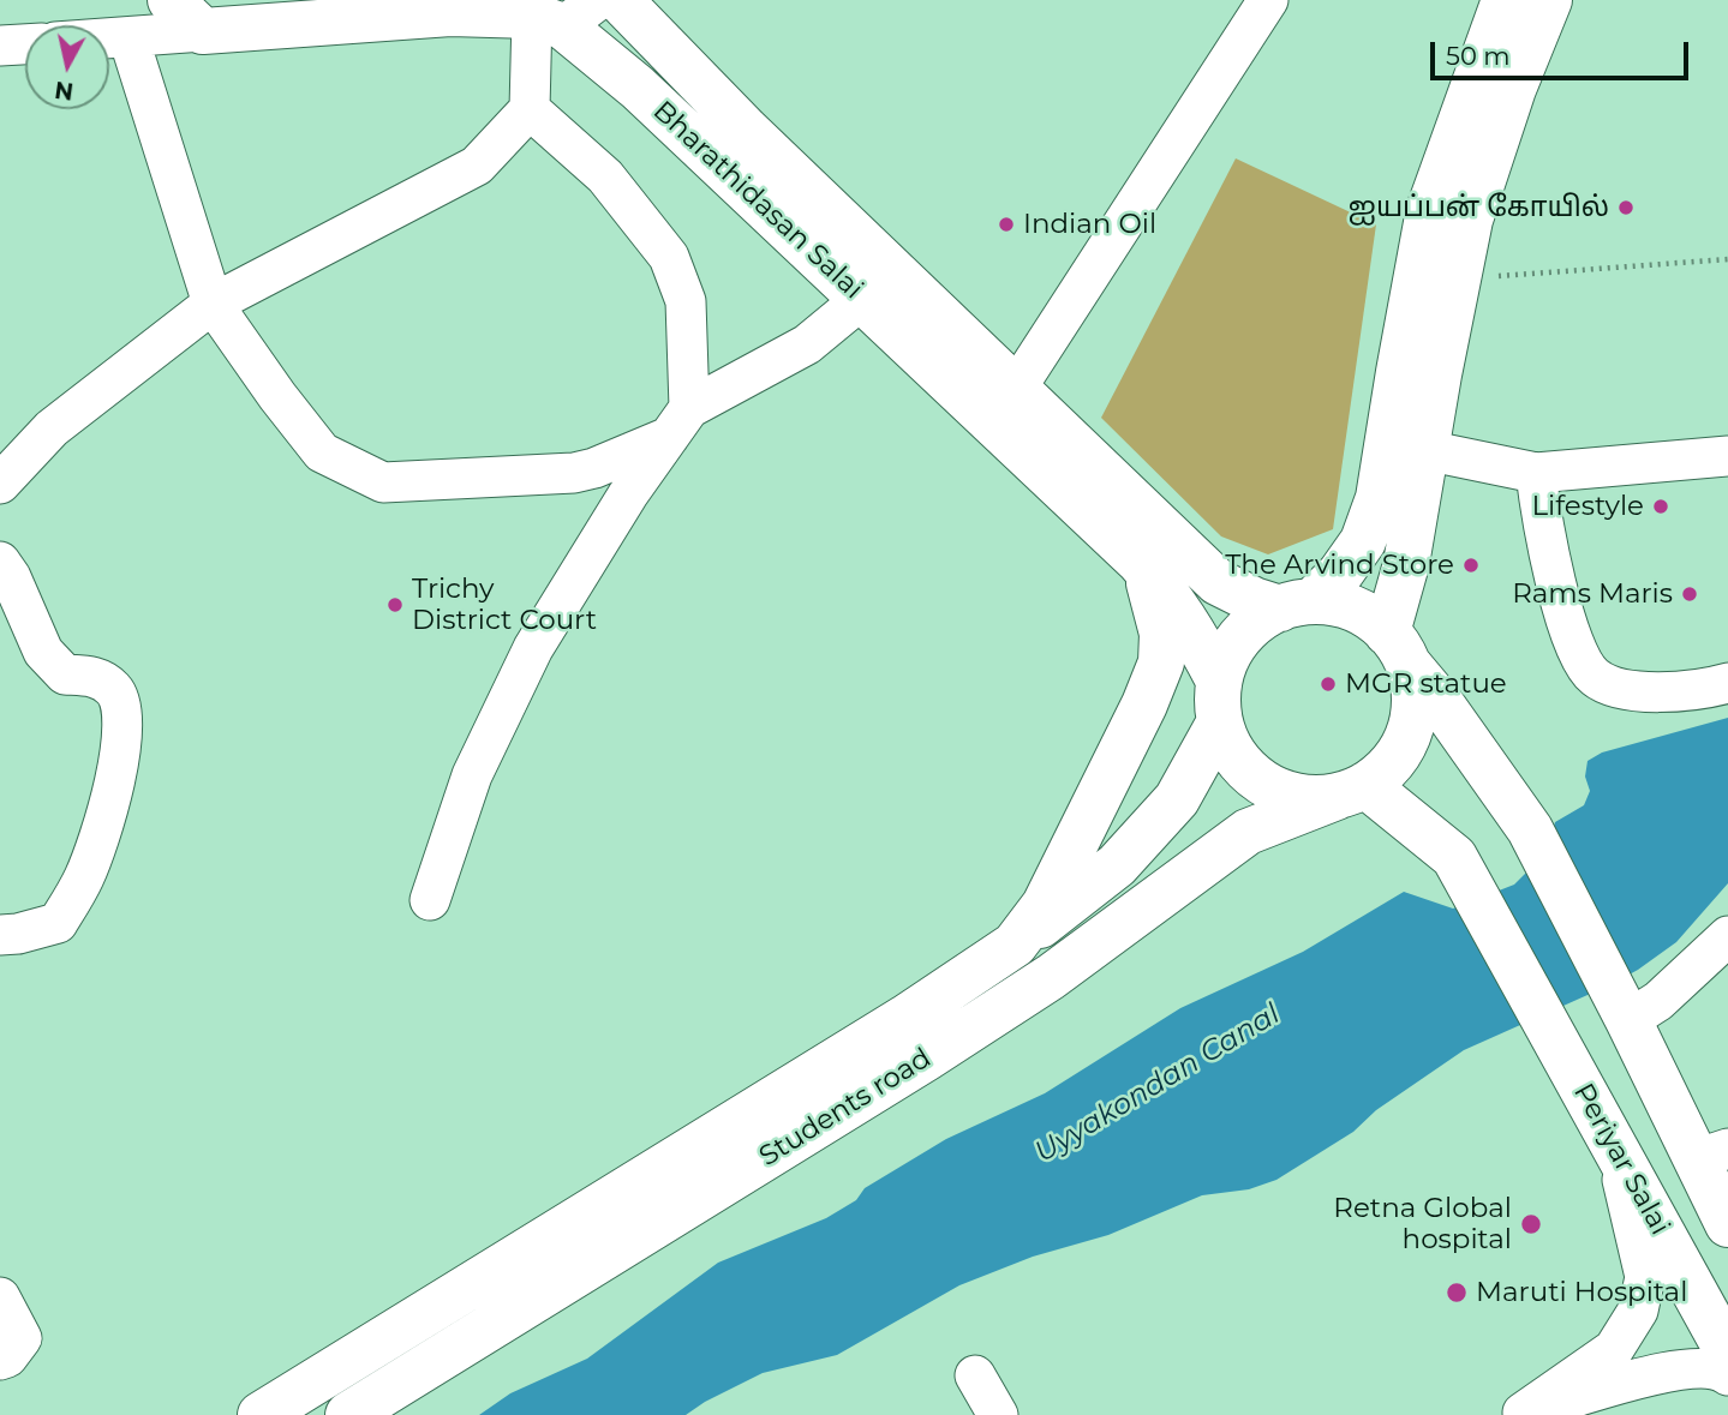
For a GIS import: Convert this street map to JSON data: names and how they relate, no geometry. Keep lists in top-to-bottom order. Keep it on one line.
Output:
{"streets":{"main road":["Bharathidasan Salai","Students road","Periyar Salai"]},"crossings":[["Bharathidasan Salai","Students road"],["Bharathidasan Salai","Periyar Salai"],["Students road","Periyar Salai"]],"water":["Uyyakondan Canal"],"places":["ஐயப்பன் கோயில்","Indian Oil","Lifestyle","The Arvind Store","Rams Maris","Trichy District Court","MGR statue","Retna Global hospital","Maruti Hospital"],"scale_bar":"50 m","north":"bottom"}
